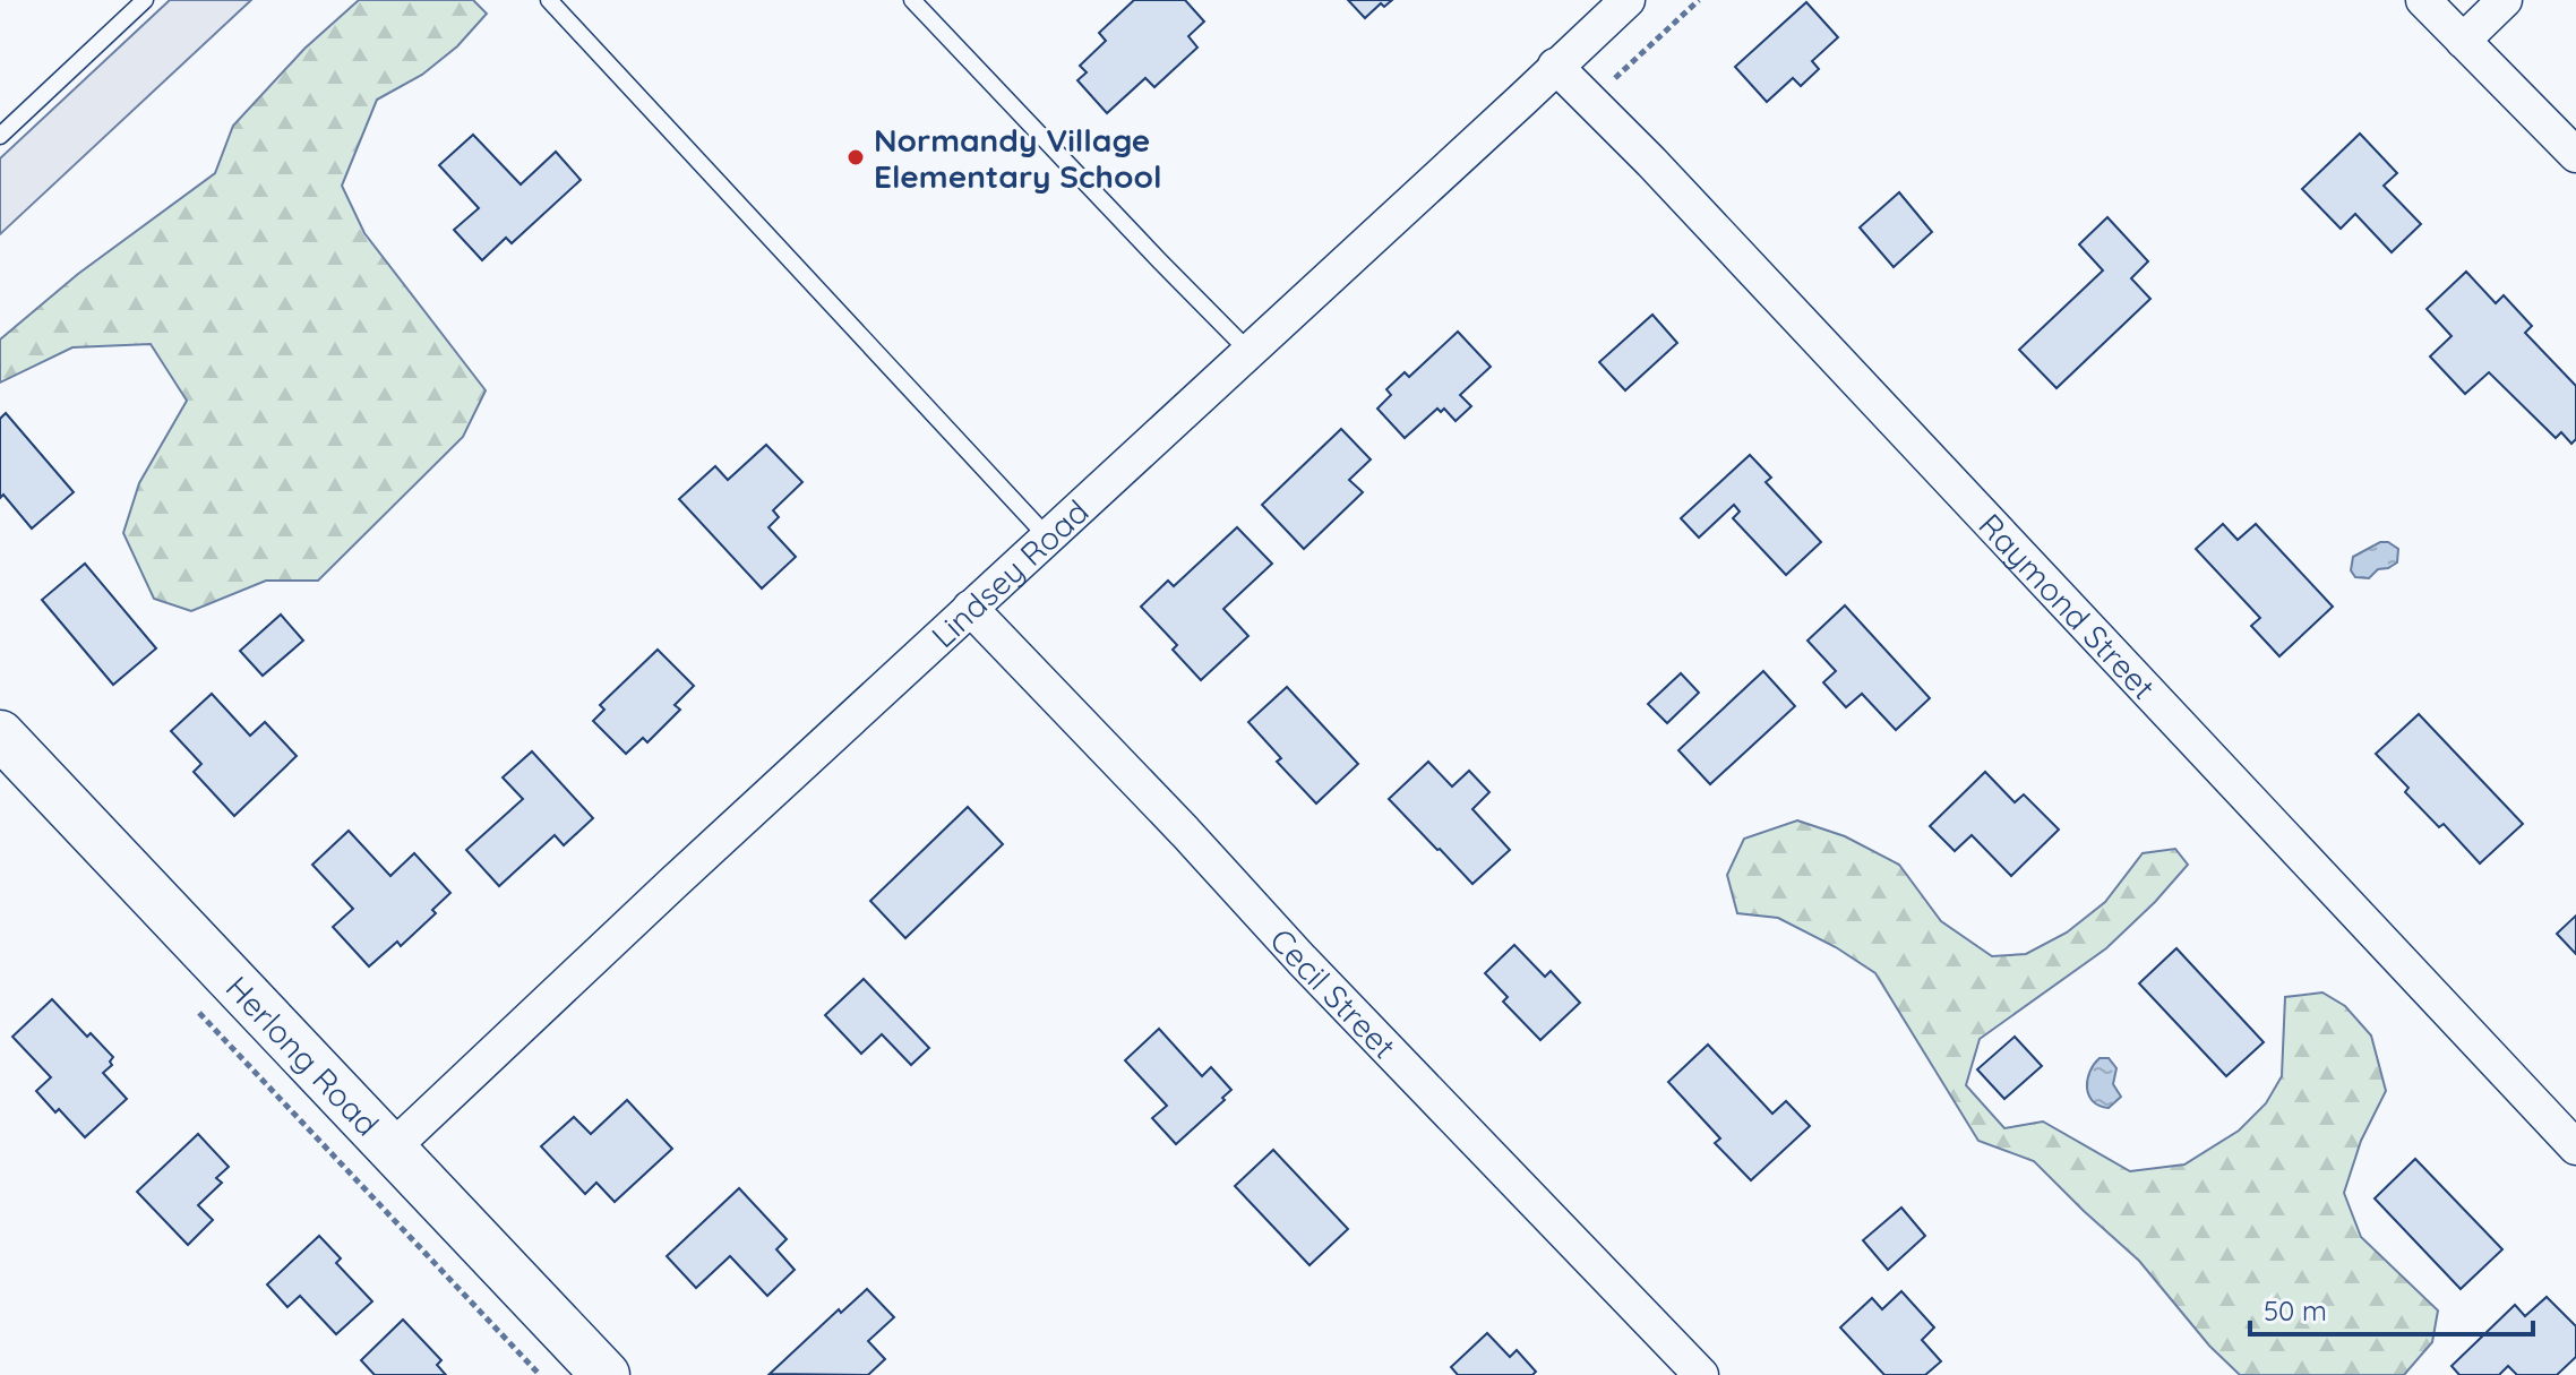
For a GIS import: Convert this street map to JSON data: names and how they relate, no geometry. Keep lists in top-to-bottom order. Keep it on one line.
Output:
{"streets":{"street":["Lindsey Road","Raymond Street","Cecil Street","Herlong Road"]},"crossings":[["Lindsey Road","Raymond Street"],["Lindsey Road","Cecil Street"],["Lindsey Road","Herlong Road"]],"places":["Normandy Village Elementary School"],"scale_bar":"50 m"}
